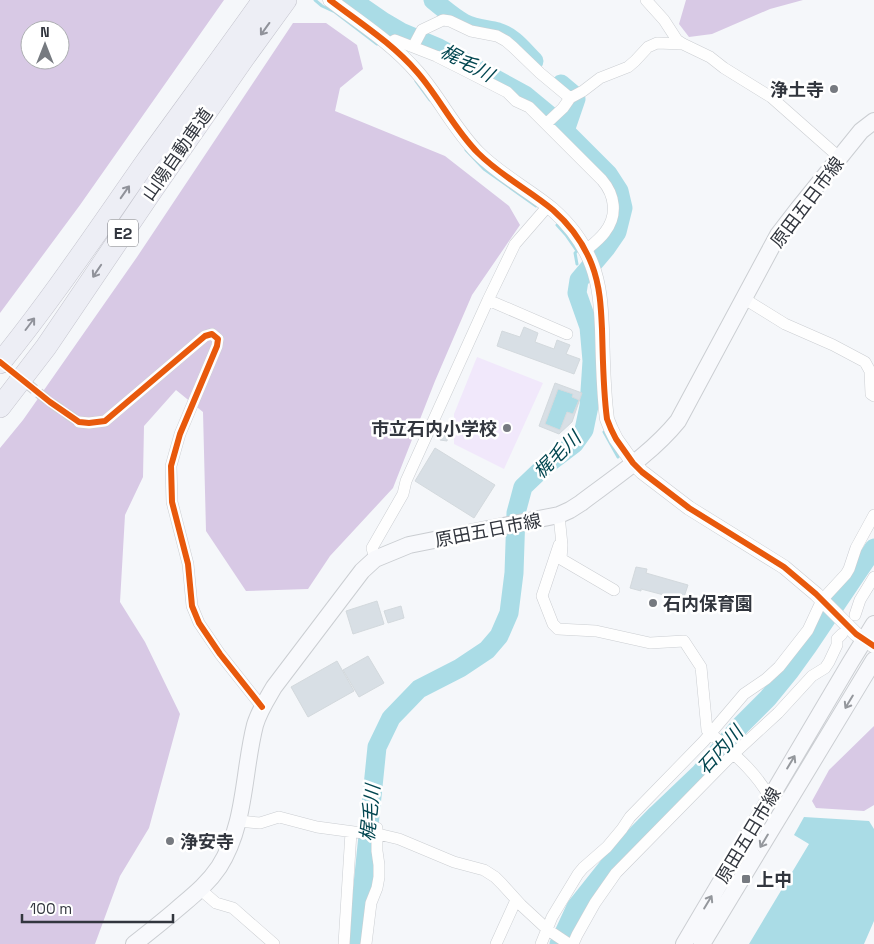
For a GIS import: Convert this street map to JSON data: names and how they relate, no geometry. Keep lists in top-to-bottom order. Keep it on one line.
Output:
{"streets":{"highway":["山陽自動車道","E2"],"main road":["原田五日市線"]},"water":["梶毛川","石内川"],"places":{"other":["浄土寺","市立石内小学校","石内保育園","浄安寺"],"transit":["上中"]},"scale_bar":"100 m","north":"top"}
